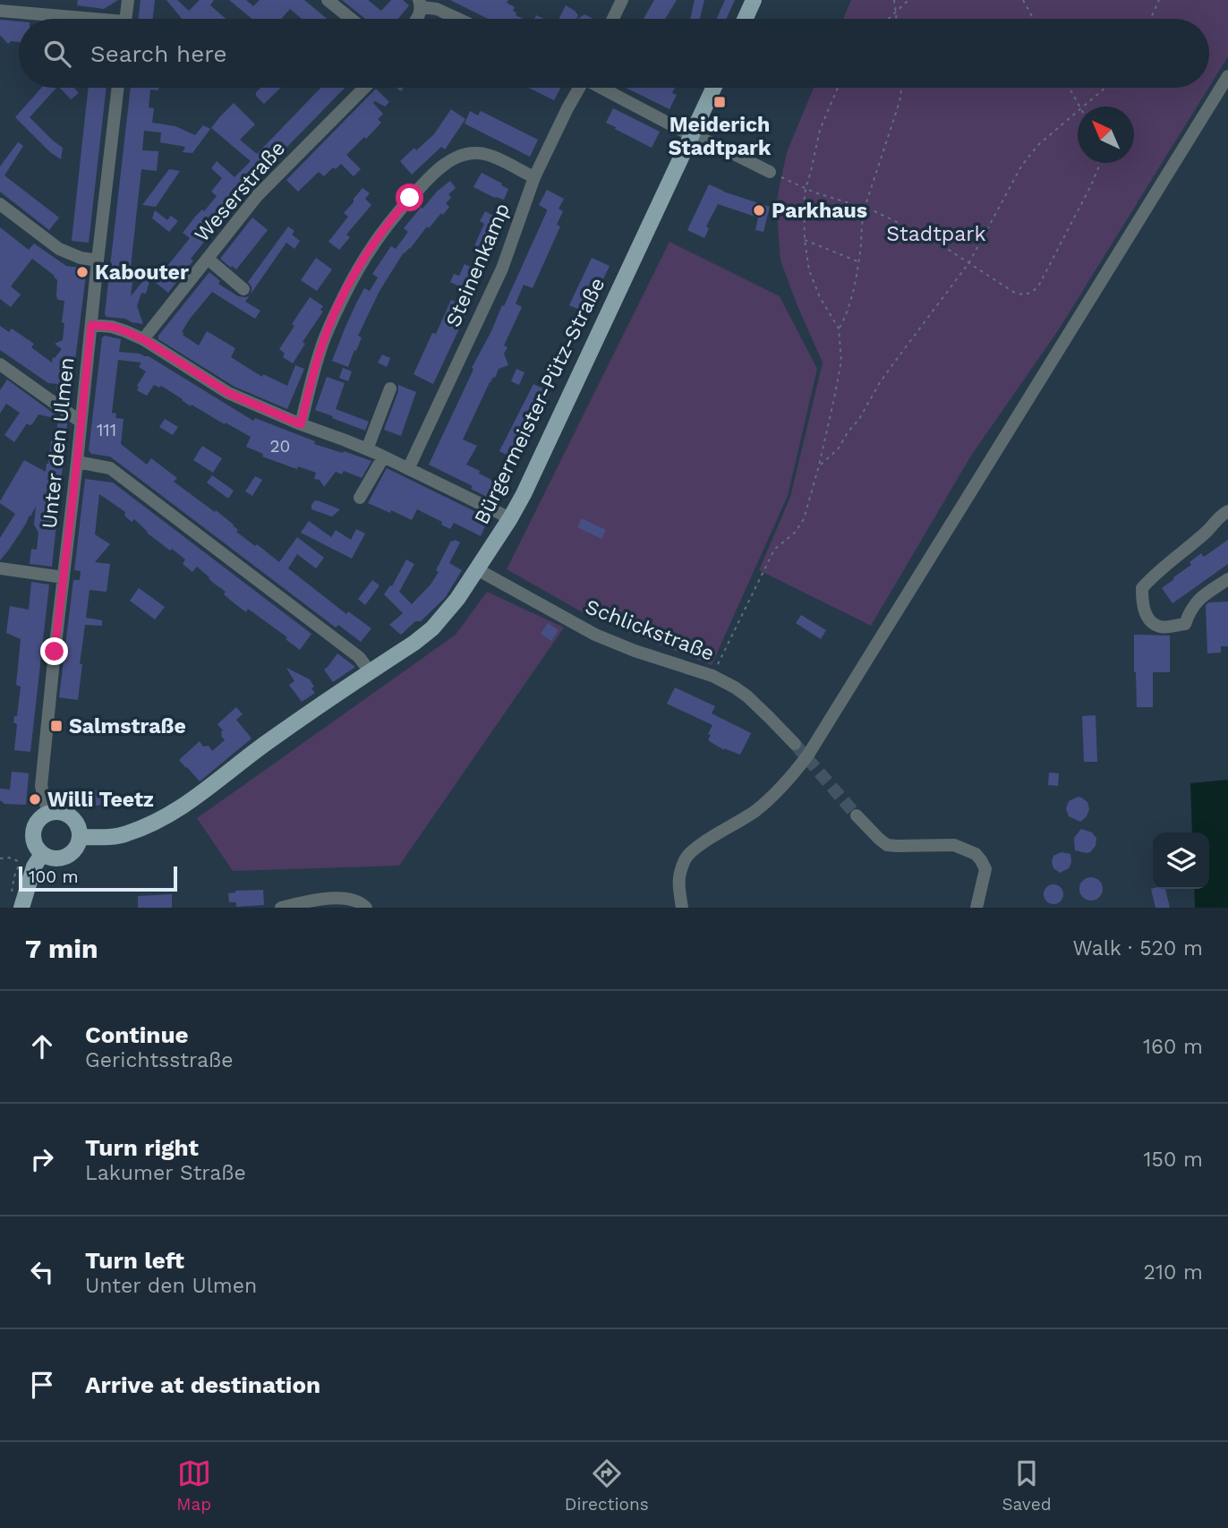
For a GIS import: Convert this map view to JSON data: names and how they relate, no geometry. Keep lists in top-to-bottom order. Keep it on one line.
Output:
{"streets":{"main road":["Bürgermeister-Pütz-Straße"],"street":["Weserstraße","Steinenkamp","Unter den Ulmen","Schlickstraße"]},"crossings":[["Bürgermeister-Pütz-Straße","Unter den Ulmen"],["Bürgermeister-Pütz-Straße","Schlickstraße"]],"parks":["Stadtpark"],"places":{"transit":["Meiderich Stadtpark","Salmstraße"],"other":["Parkhaus","Kabouter","Willi Teetz"]},"house_numbers":["111","20"],"scale_bar":"100 m","north":"top left","page":{"search":"Search here","scale":"100 m","heading":["7 min","Walk · 520 m"],"list":[["Continue","Gerichtsstraße","160 m"],["Turn right","Lakumer Straße","150 m"],["Turn left","Unter den Ulmen","210 m"],"Arrive at destination"],"nav":["Map","Directions","Saved"]}}
